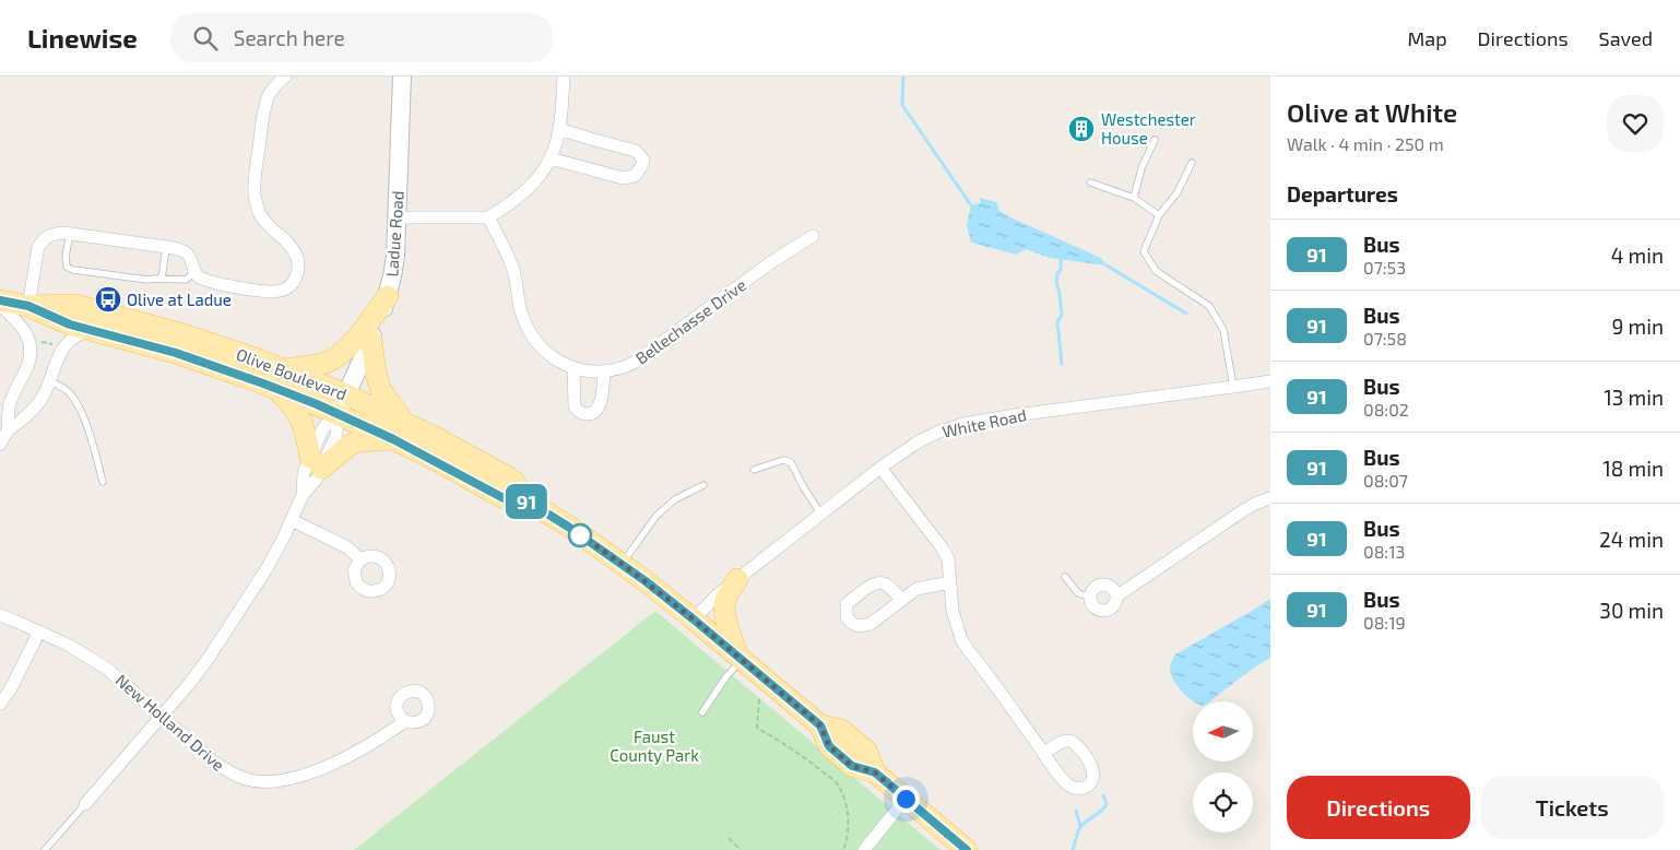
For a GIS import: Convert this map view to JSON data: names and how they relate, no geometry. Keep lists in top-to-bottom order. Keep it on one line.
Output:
{"streets":{"main road":["Ladue Road","Olive Boulevard"],"street":["Bellechasse Drive","White Road","New Holland Drive"]},"crossings":[["Ladue Road","Olive Boulevard"],["Olive Boulevard","White Road"]],"parks":["Faust County Park"],"places":{"building":["Westchester House"],"bus stop":["Olive at Ladue"]},"lines":["bus line 91"],"north":"left","page":{"header":"Linewise","search":"Search here","nav":["Map","Directions","Saved"],"on_map":"91","heading":[["Olive at White","Walk · 4 min · 250 m"],"Departures"],"list":[{"mark":"91","name":"Bus","note":"07:53","value":"4 min"},{"mark":"91","name":"Bus","note":"07:58","value":"9 min"},{"mark":"91","name":"Bus","note":"08:02","value":"13 min"},{"mark":"91","name":"Bus","note":"08:07","value":"18 min"},{"mark":"91","name":"Bus","note":"08:13","value":"24 min"},{"mark":"91","name":"Bus","note":"08:19","value":"30 min"}],"buttons":["Directions","Tickets"]}}
